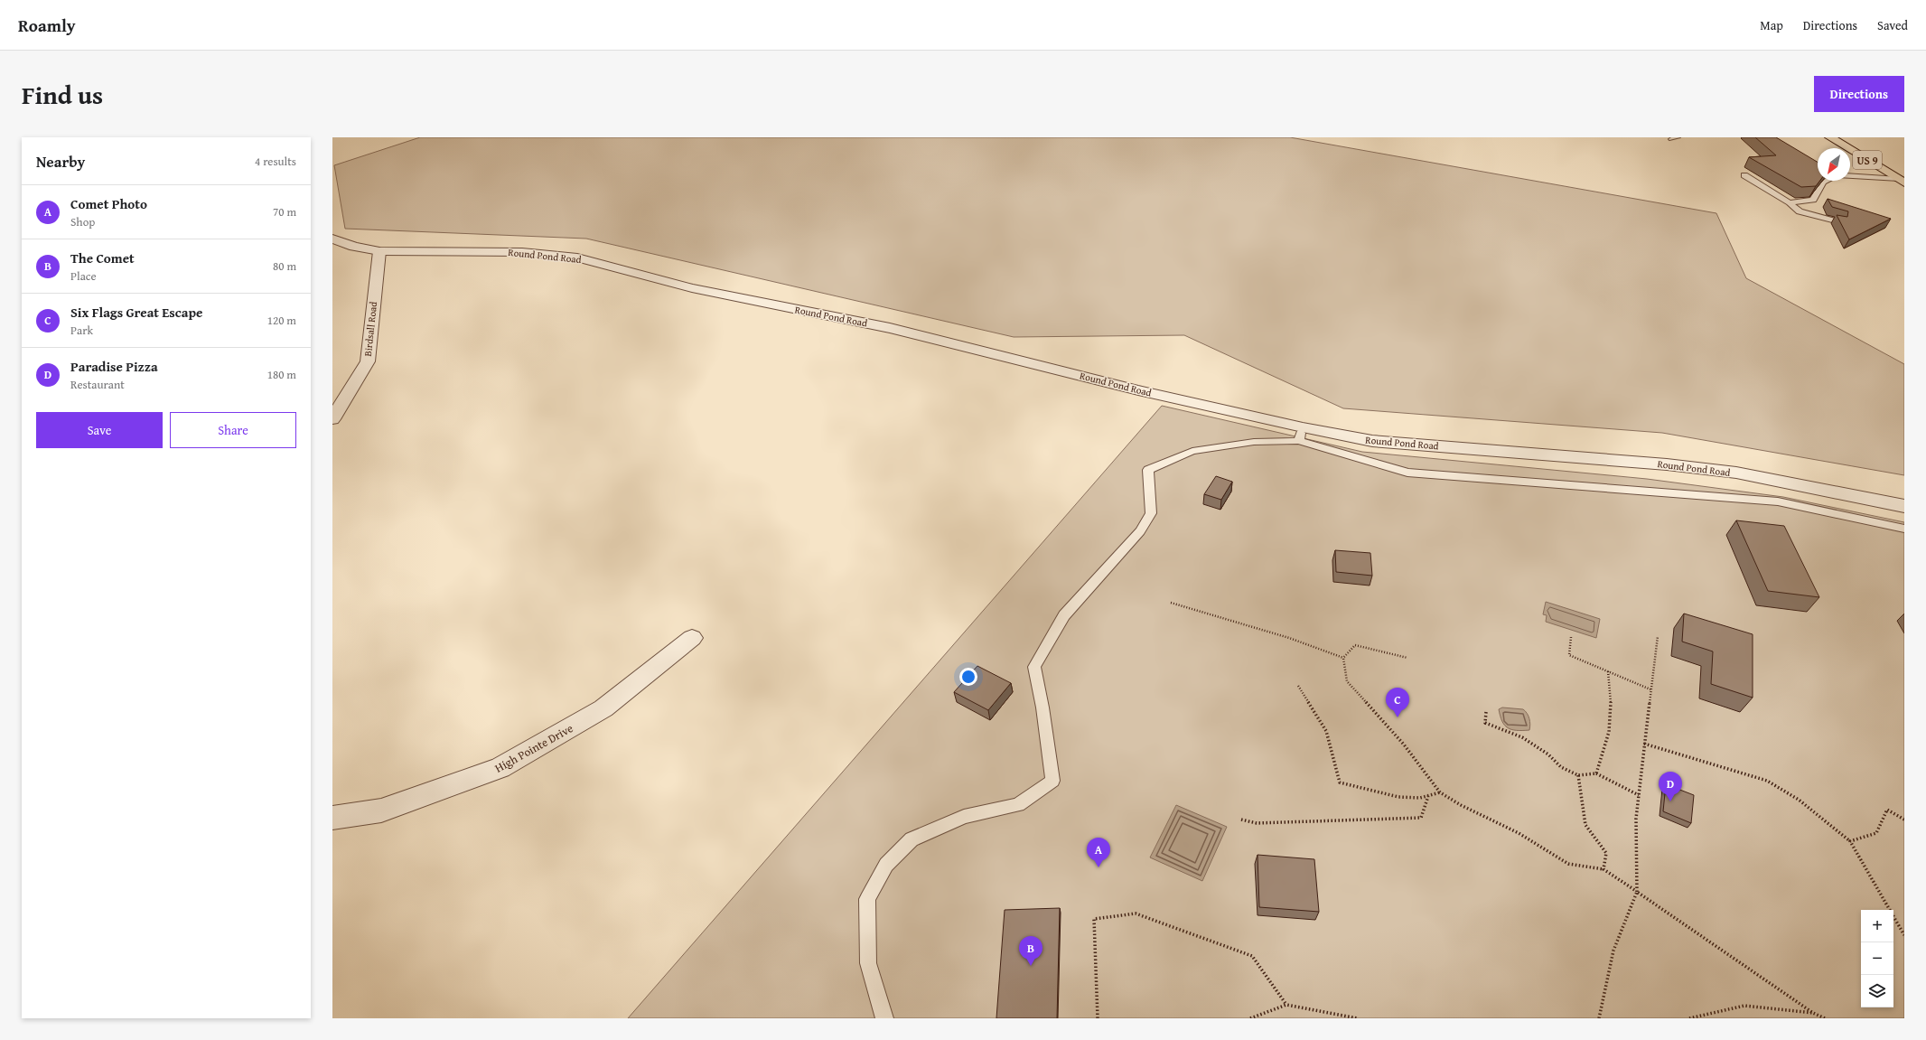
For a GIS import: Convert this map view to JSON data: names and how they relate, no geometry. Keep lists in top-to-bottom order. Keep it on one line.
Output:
{"streets":{"main road":["US 9"],"street":["Round Pond Road","Birdsall Road","High Pointe Drive"]},"crossings":[["Round Pond Road","Birdsall Road"]],"north":"bottom left","page":{"header":"Roamly","nav":["Map","Directions","Saved"],"title":"Find us","buttons":["Directions",["Save","Share"]],"heading":["Nearby","4 results"],"list":[{"mark":"A","name":"Comet Photo","note":"Shop","value":"70 m"},{"mark":"B","name":"The Comet","note":"Place","value":"80 m"},{"mark":"C","name":"Six Flags Great Escape","note":"Park","value":"120 m"},{"mark":"D","name":"Paradise Pizza","note":"Restaurant","value":"180 m"}],"pins":["C","D","A","B"],"map_buttons":["+","−"]}}
